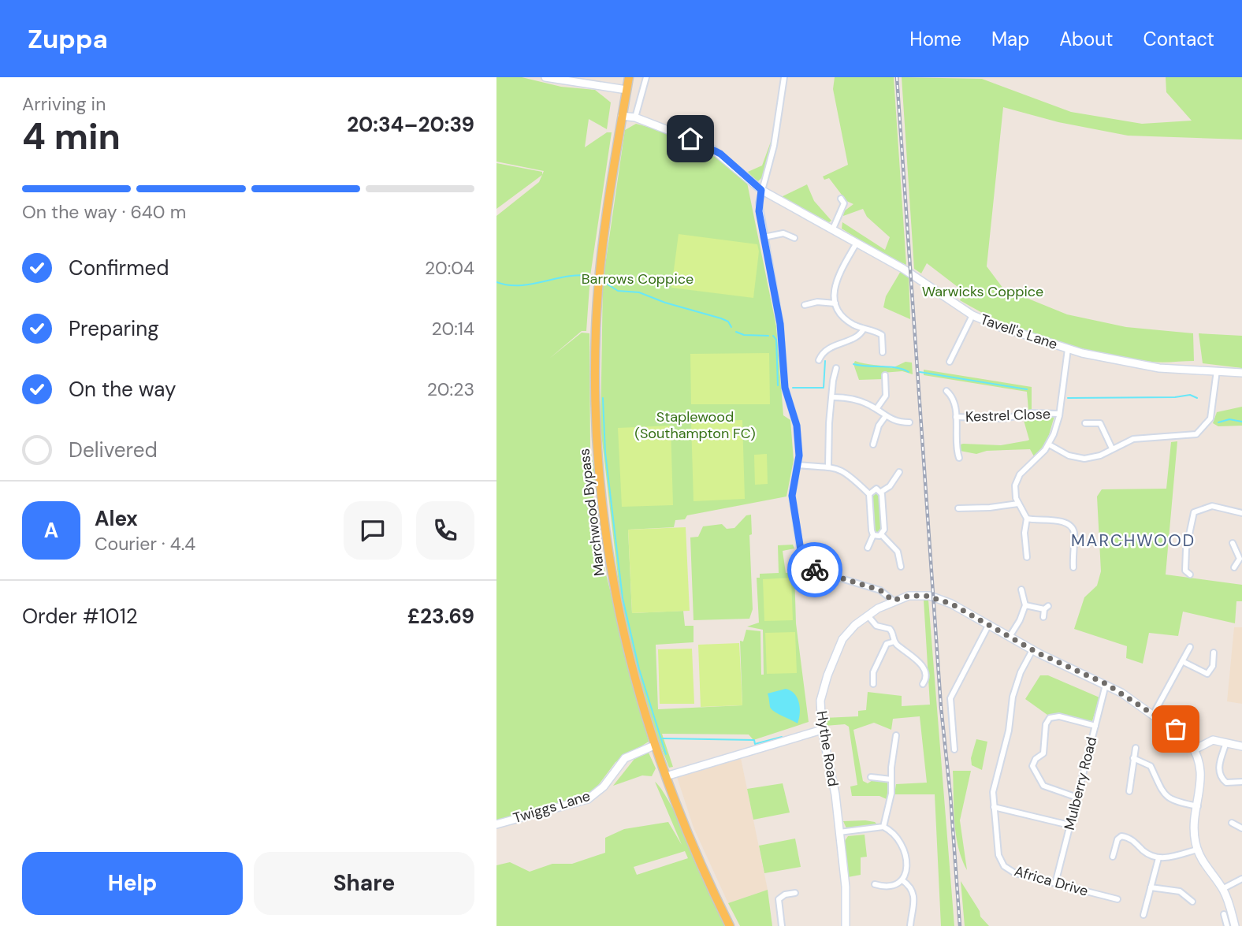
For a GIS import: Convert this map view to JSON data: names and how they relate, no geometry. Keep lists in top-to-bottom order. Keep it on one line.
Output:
{"streets":{"main road":["Marchwood Bypass"],"street":["Tavell's Lane","Kestrel Close","Hythe Road","Mulberry Road","Twiggs Lane","Africa Drive"]},"crossings":[["Tavell's Lane","Marchwood Bypass"],["Marchwood Bypass","Twiggs Lane"],["Mulberry Road","Africa Drive"]],"districts":["MARCHWOOD"],"parks":["Barrows Coppice","Warwicks Coppice","Staplewood (Southampton FC)"],"page":{"header":"Zuppa","nav":["Home","Map","About","Contact"],"heading":["4 min","Arriving in","20:34–20:39"],"panel":["Alex","Courier · 4.4","Order #1012","£23.69"],"bar":"On the way · 640 m","list":[["Confirmed","20:04"],["Preparing","20:14"],["On the way","20:23"],"Delivered"],"round":"A","buttons":["Help","Share"]}}
